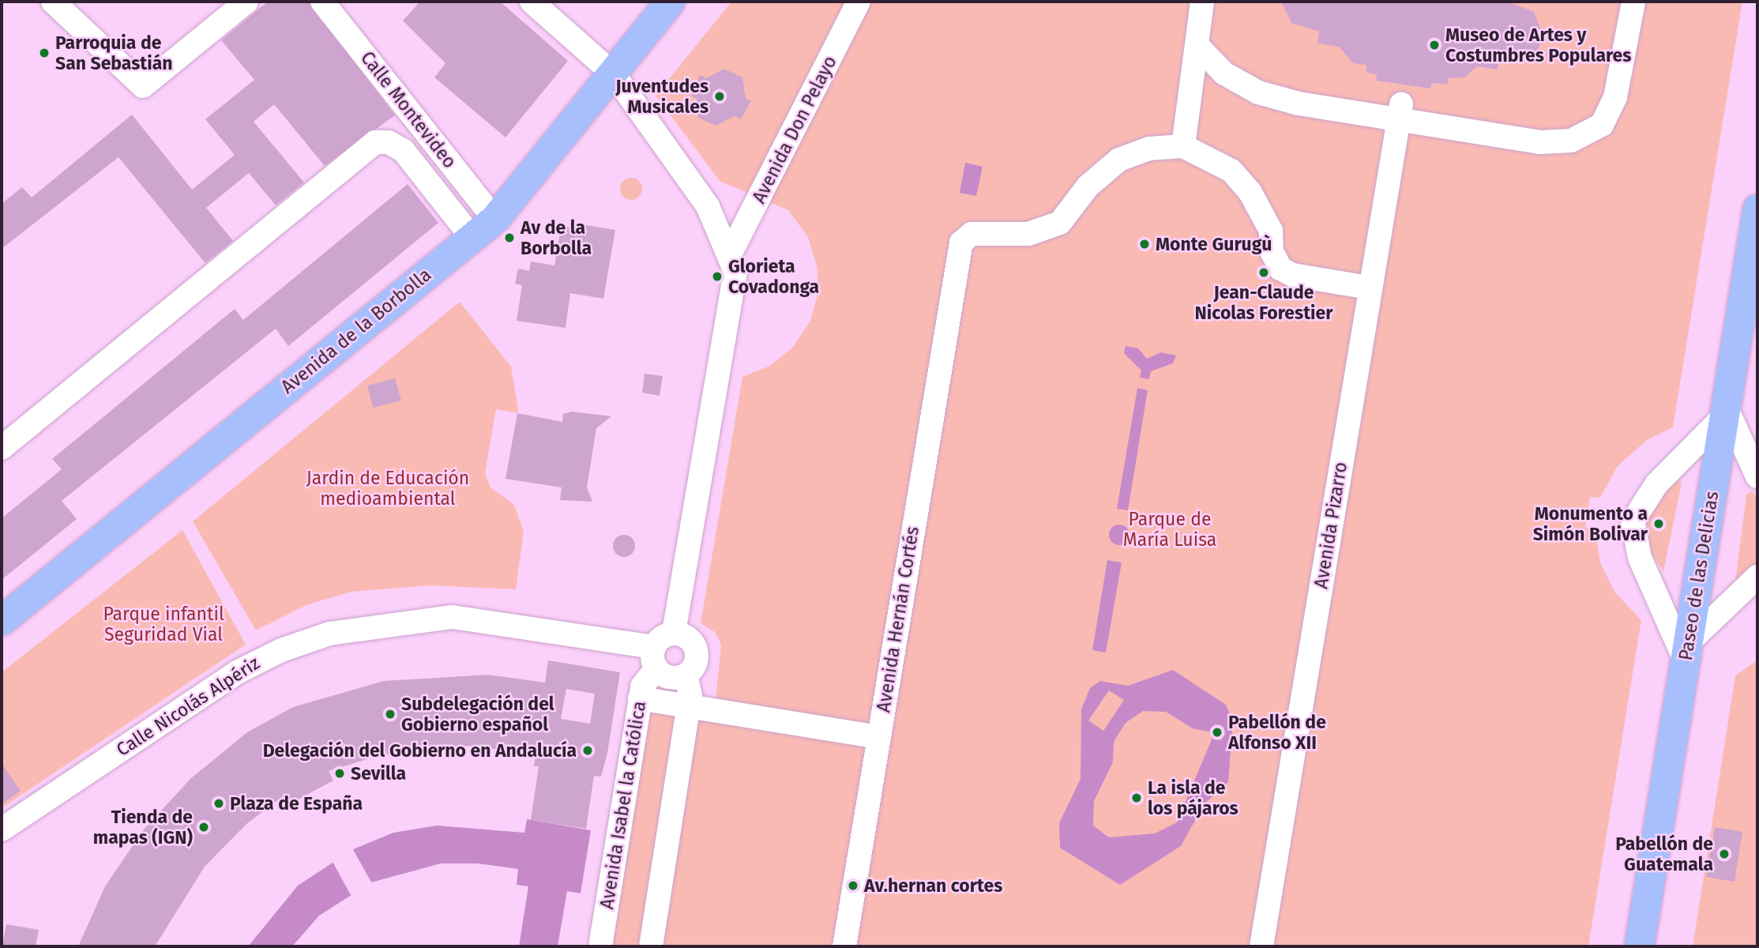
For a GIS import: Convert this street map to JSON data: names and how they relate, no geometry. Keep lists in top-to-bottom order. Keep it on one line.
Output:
{"streets":{"main road":["Avenida de la Borbolla","Paseo de las Delicias"],"street":["Calle Montevideo","Avenida Don Pelayo","Avenida Pizarro","Avenida Hernán Cortés","Calle Nicolás Alpériz","Avenida Isabel la Católica"]},"crossings":[["Calle Montevideo","Avenida de la Borbolla"],["Calle Nicolás Alpériz","Avenida Isabel la Católica"]],"parks":["Jardin de Educación medioambiental","Parque de María Luisa","Parque infantil Seguridad Vial"],"places":["Museo de Artes y Costumbres Populares","Parroquia de San Sebastián","Juventudes Musicales","Av de la Borbolla","Monte Gurugù","Jean-Claude Nicolas Forestier","Glorieta Covadonga","Monumento a Simón Bolivar","Subdelegación del Gobierno español","Pabellón de Alfonso XII","Delegación del Gobierno en Andalucía","Sevilla","La isla de los pájaros","Plaza de España","Tienda de mapas (IGN)","Pabellón de Guatemala","Av.hernan cortes"]}
